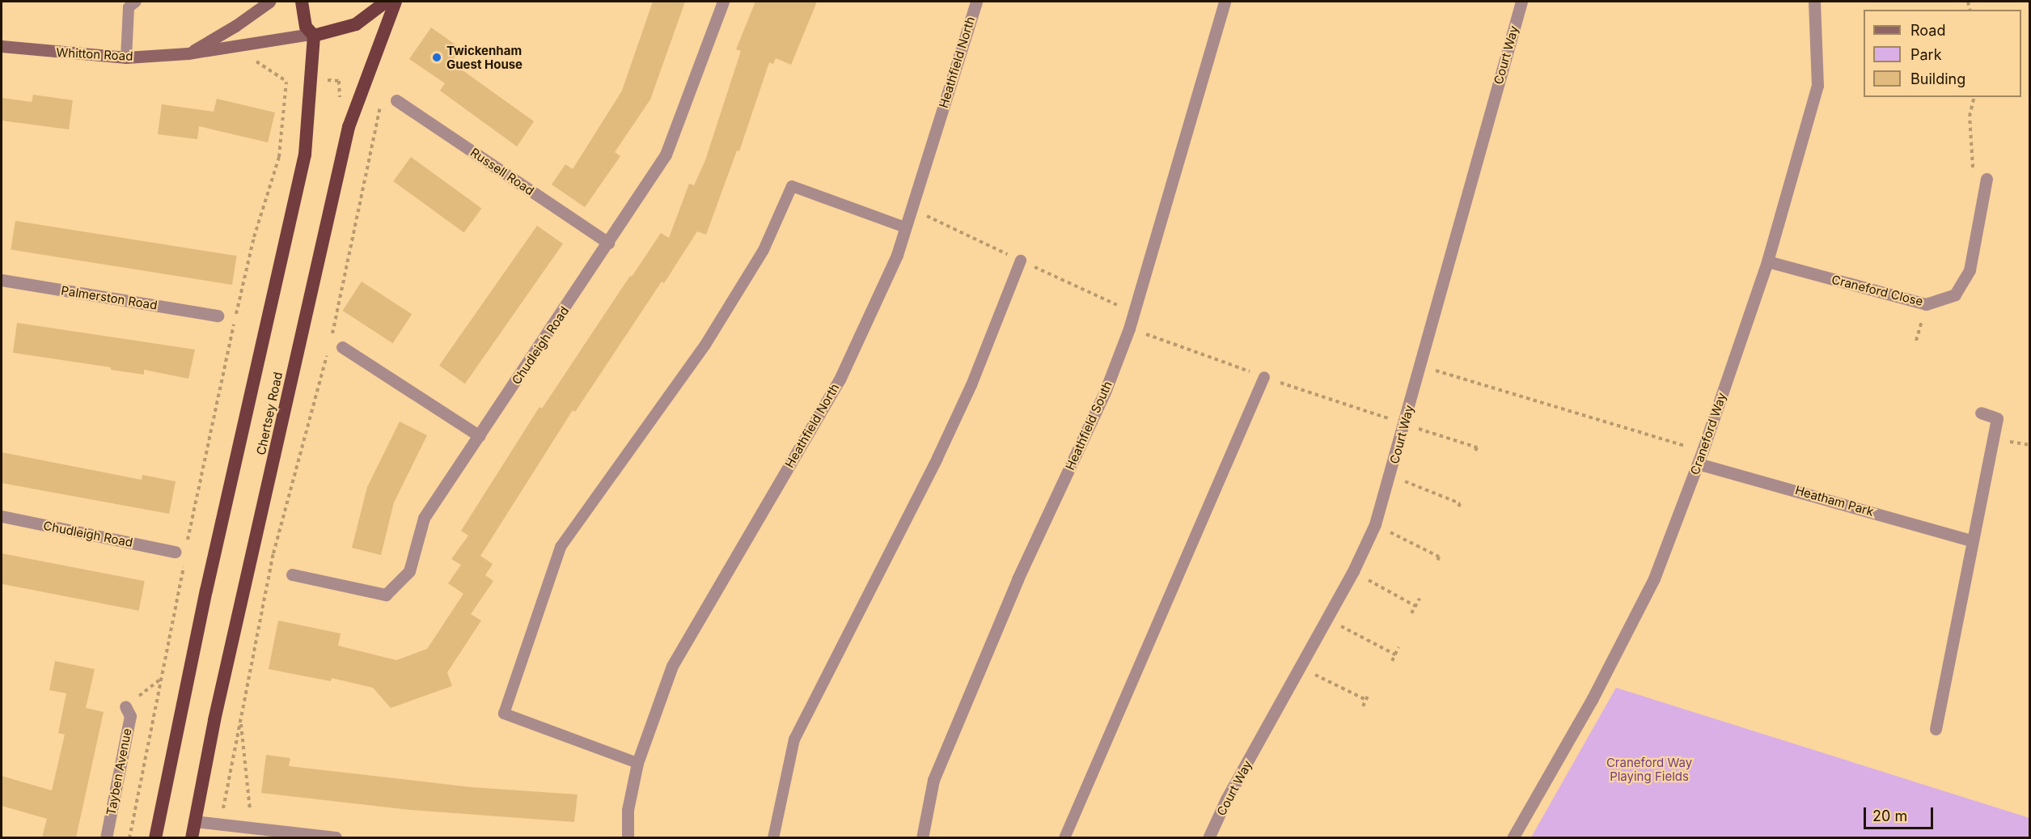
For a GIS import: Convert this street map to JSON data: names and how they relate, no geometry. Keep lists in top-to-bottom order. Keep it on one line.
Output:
{"streets":{"highway":["Chertsey Road"],"main road":["Whitton Road"],"street":["Court Way","Heathfield North","Russell Road","Craneford Close","Palmerston Road","Chudleigh Road","Heathfield South","Craneford Way","Heatham Park","Tayben Avenue"]},"crossings":[["Whitton Road","Chertsey Road"],["Russell Road","Chudleigh Road"],["Craneford Close","Craneford Way"],["Craneford Way","Heatham Park"]],"parks":["Craneford Way Playing Fields"],"places":["Twickenham Guest House"],"legend":["Road","Park","Building"],"scale_bar":"20 m"}
